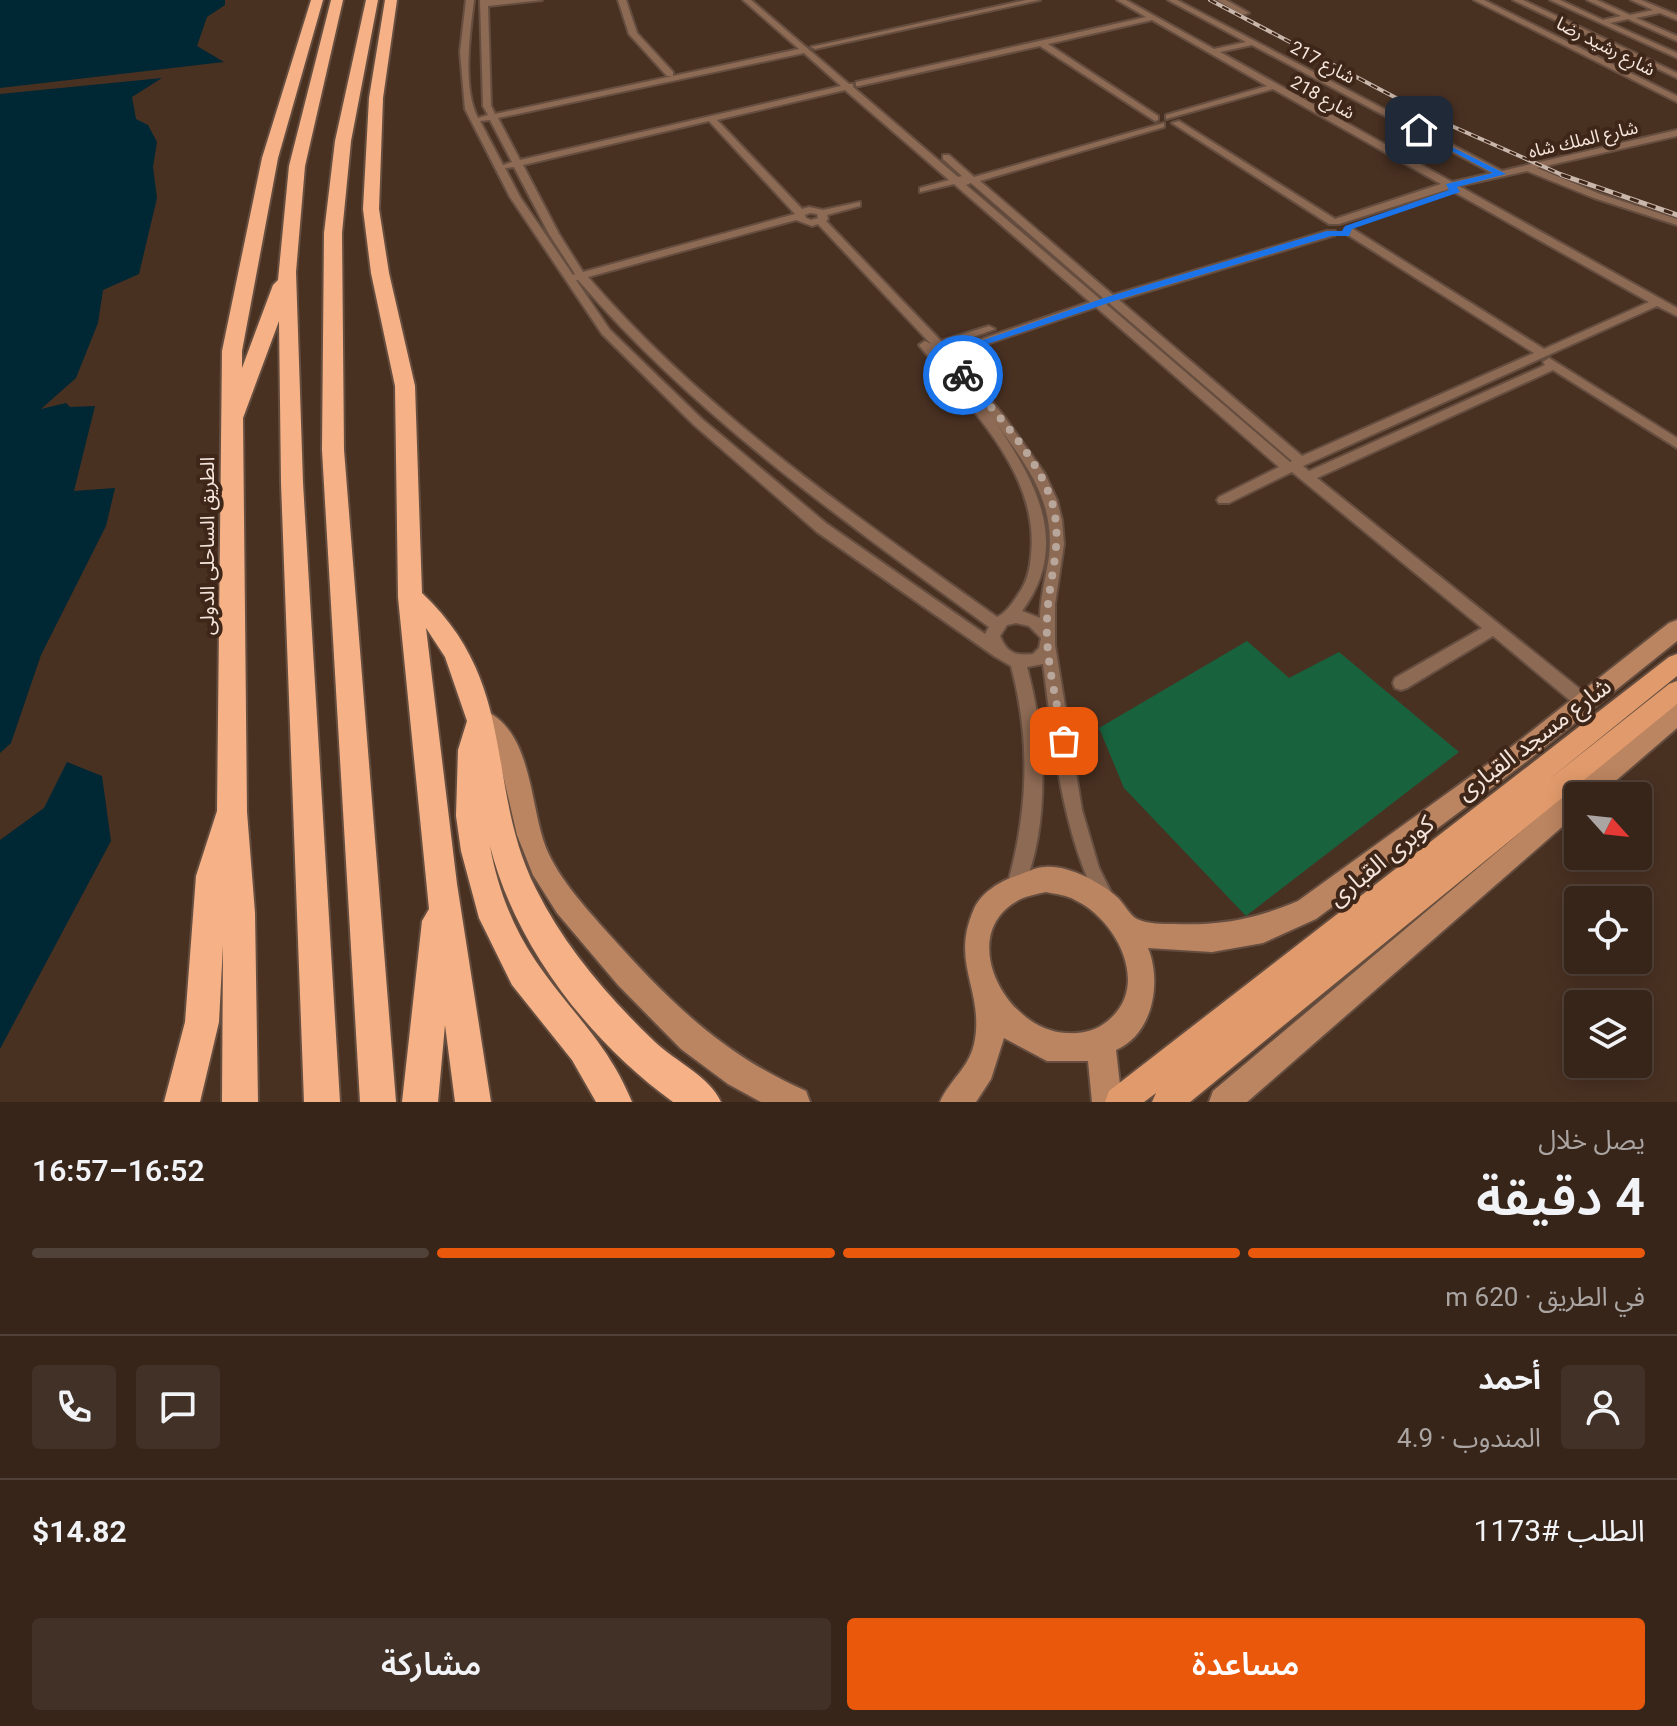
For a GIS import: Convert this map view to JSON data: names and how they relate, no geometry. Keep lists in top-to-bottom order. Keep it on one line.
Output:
{"streets":{"highway":["الطريق الساحلى الدولى"],"main road":["كوبرى القبارى"],"street":["شارع رشيد رضا","شارع 217","شارع 218","شارع الملك شاه","شارع مسجد القبارى"]},"crossings":[["شارع 217","شارع الملك شاه"],["شارع 218","شارع الملك شاه"]],"north":"bottom right","page":{"heading":["4 دقيقة","يصل خلال","16:52–16:57"],"panel":["أحمد","المندوب · 4.9","الطلب #1173","$14.82"],"bar":"في الطريق · 620 m","buttons":["مساعدة","مشاركة"]}}
